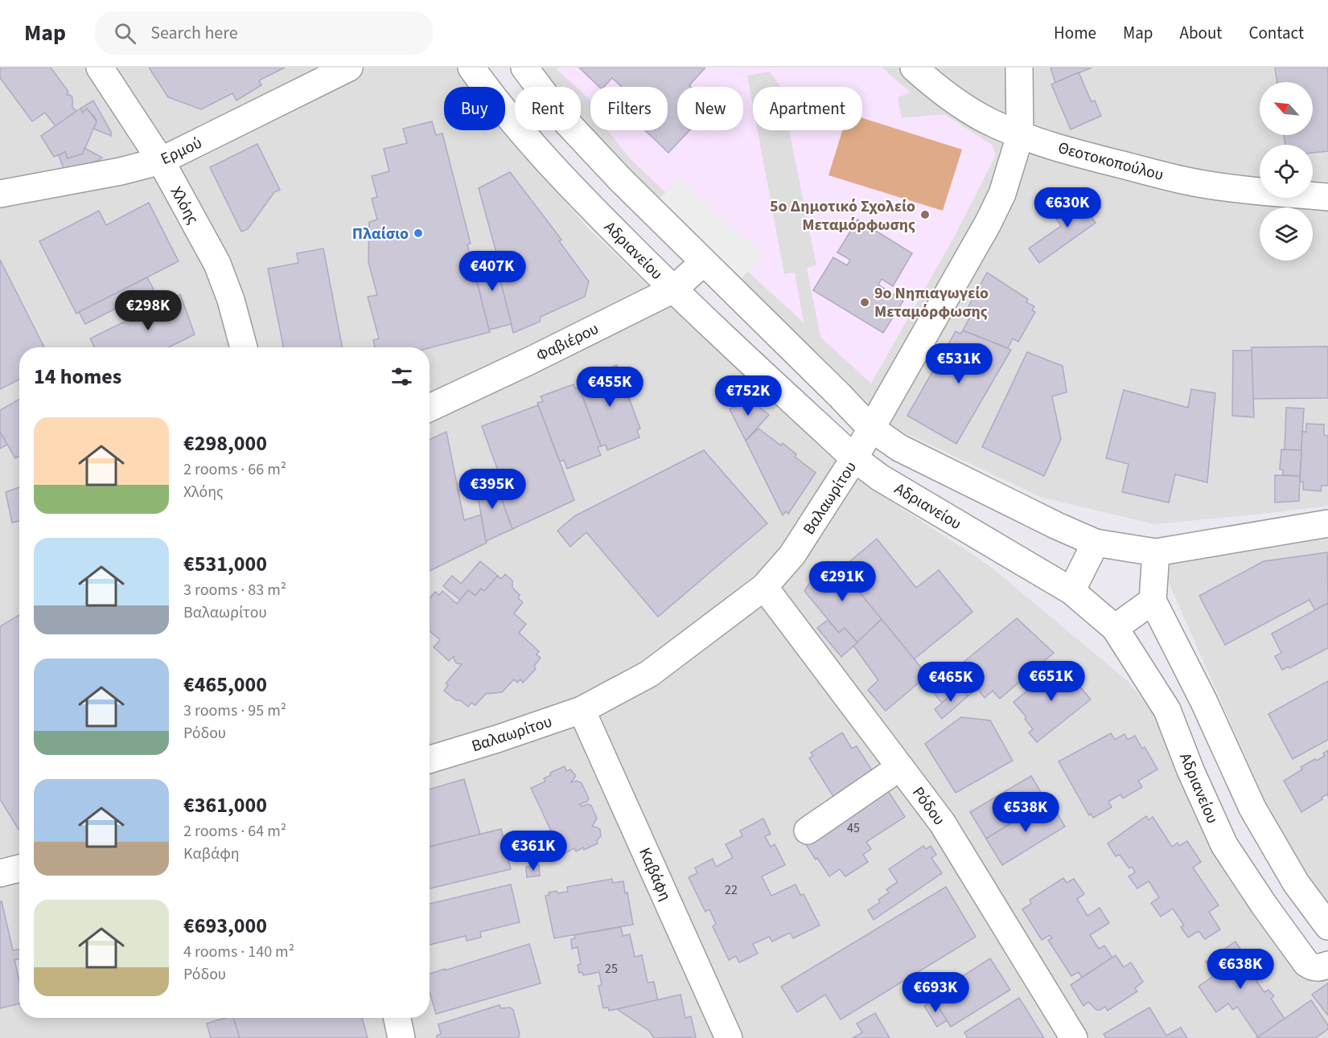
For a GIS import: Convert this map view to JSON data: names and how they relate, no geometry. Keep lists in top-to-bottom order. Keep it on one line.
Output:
{"streets":{"street":["Ερμού","Θεοτοκοπούλου","Χλόης","Αδριανείου","Φαβιέρου","Βαλαωρίτου","Ρόδου","Καβάφη"]},"crossings":[["Ερμού","Χλόης"],["Θεοτοκοπούλου","Βαλαωρίτου"],["Αδριανείου","Φαβιέρου"],["Αδριανείου","Βαλαωρίτου"],["Βαλαωρίτου","Ρόδου"],["Βαλαωρίτου","Καβάφη"]],"places":["5ο Δημοτικό Σχολείο Μεταμόρφωσης","Πλαίσιο","9ο Νηπιαγωγείο Μεταμόρφωσης"],"house_numbers":["45","22","25"],"north":"top left","page":{"header":"Map","search":"Search here","nav":["Home","Map","About","Contact"],"chip":["Buy","Rent","Filters","New","Apartment"],"price":["€630K","€407K","€298K","€531K","€455K","€752K","€395K","€291K","€651K","€465K","€538K","€361K","€638K","€693K"],"heading":"14 homes","list":[{"name":"€298,000","note":"2 rooms · 66 m² · Χλόης"},{"name":"€531,000","note":"3 rooms · 83 m² · Βαλαωρίτου"},{"name":"€465,000","note":"3 rooms · 95 m² · Ρόδου"},{"name":"€361,000","note":"2 rooms · 64 m² · Καβάφη"},{"name":"€693,000","note":"4 rooms · 140 m² · Ρόδου"}]}}
